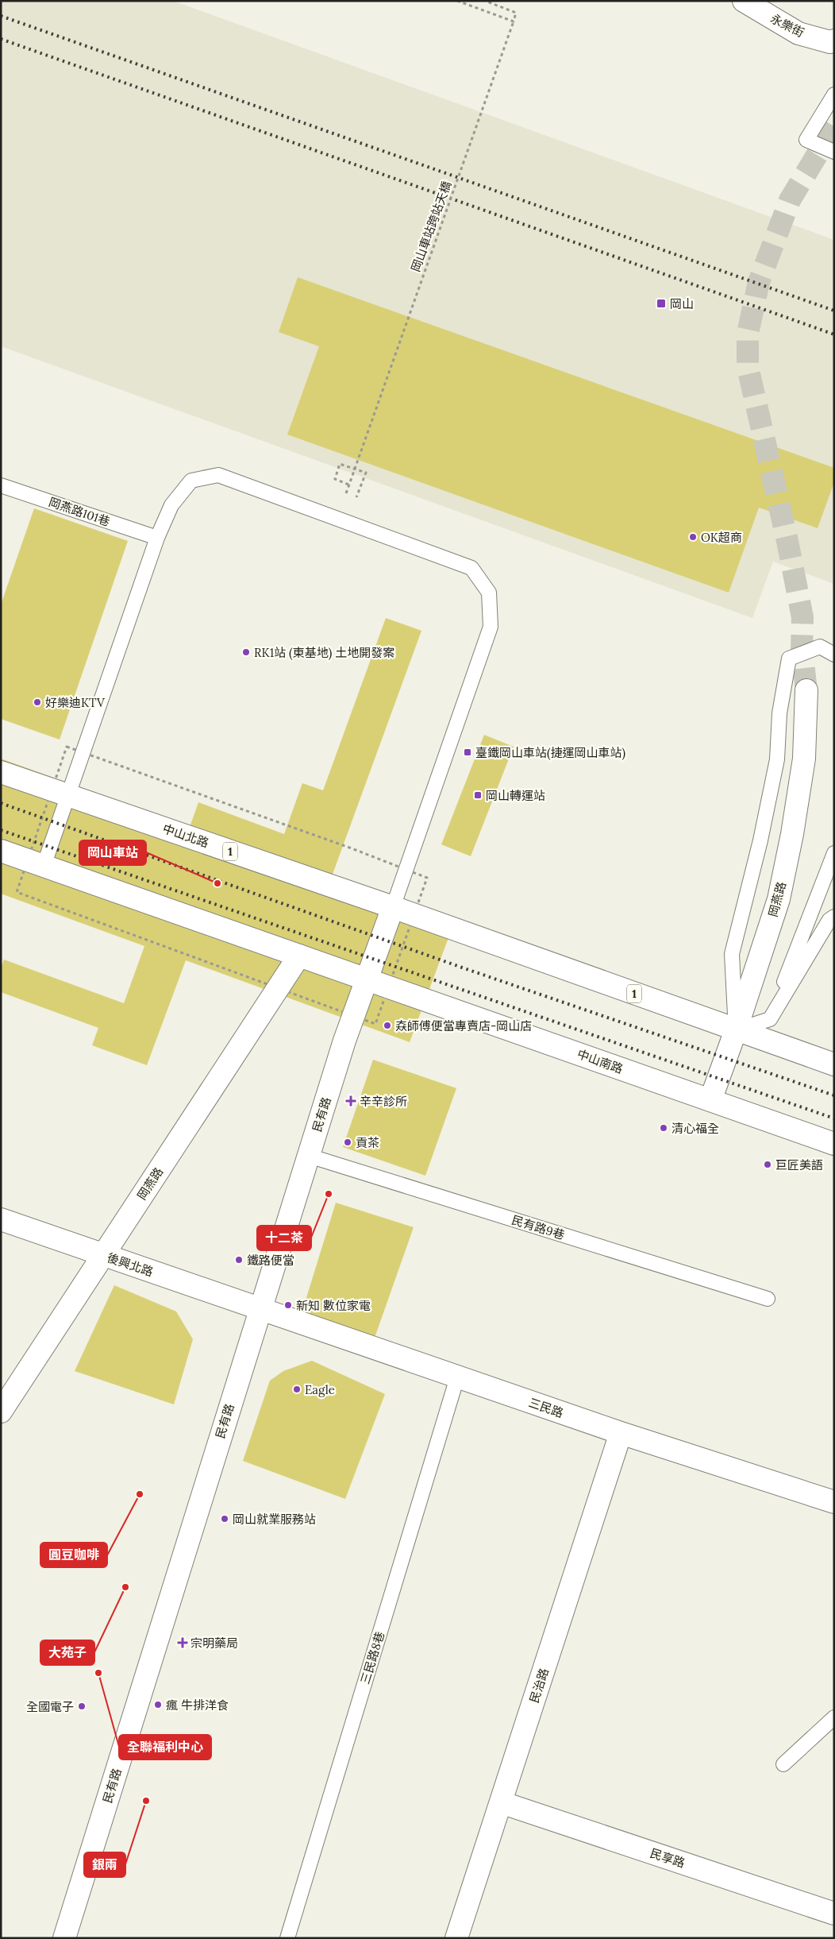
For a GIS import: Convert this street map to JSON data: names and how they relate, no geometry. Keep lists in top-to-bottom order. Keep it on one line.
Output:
{"streets":{"street":["永樂街","中山北路","1","岡燕路","中山南路","民有路","後興北路","三民路","民治路","民享路"],"lane":["岡燕路101巷","民有路9巷","三民路8巷"],"path":["岡山車站跨站天橋"]},"crossings":[["中山北路","1"],["中山北路","民有路"],["1","岡燕路"],["1","民有路"],["岡燕路","中山南路"],["岡燕路","後興北路"],["中山南路","民有路"],["民有路","民有路9巷"],["民有路","後興北路"],["民有路","三民路"],["後興北路","三民路"],["三民路","三民路8巷"],["三民路","民治路"],["民治路","民享路"]],"places":{"transit":["岡山","臺鐵岡山車站(捷運岡山車站)","岡山轉運站"],"other":["OK超商","RK1站 (東基地) 土地開發案","好樂迪KTV","岡山車站","𡘙師傅便當專賣店-岡山店","清心福全","貢茶","巨匠美語","十二茶","鐵路便當","新知 數位家電","Eagle","圓豆咖啡","岡山就業服務站","大苑子","全聯福利中心","瘋 牛排洋食","全國電子","銀兩"],"health":["辛辛診所","宗明藥局"]}}
